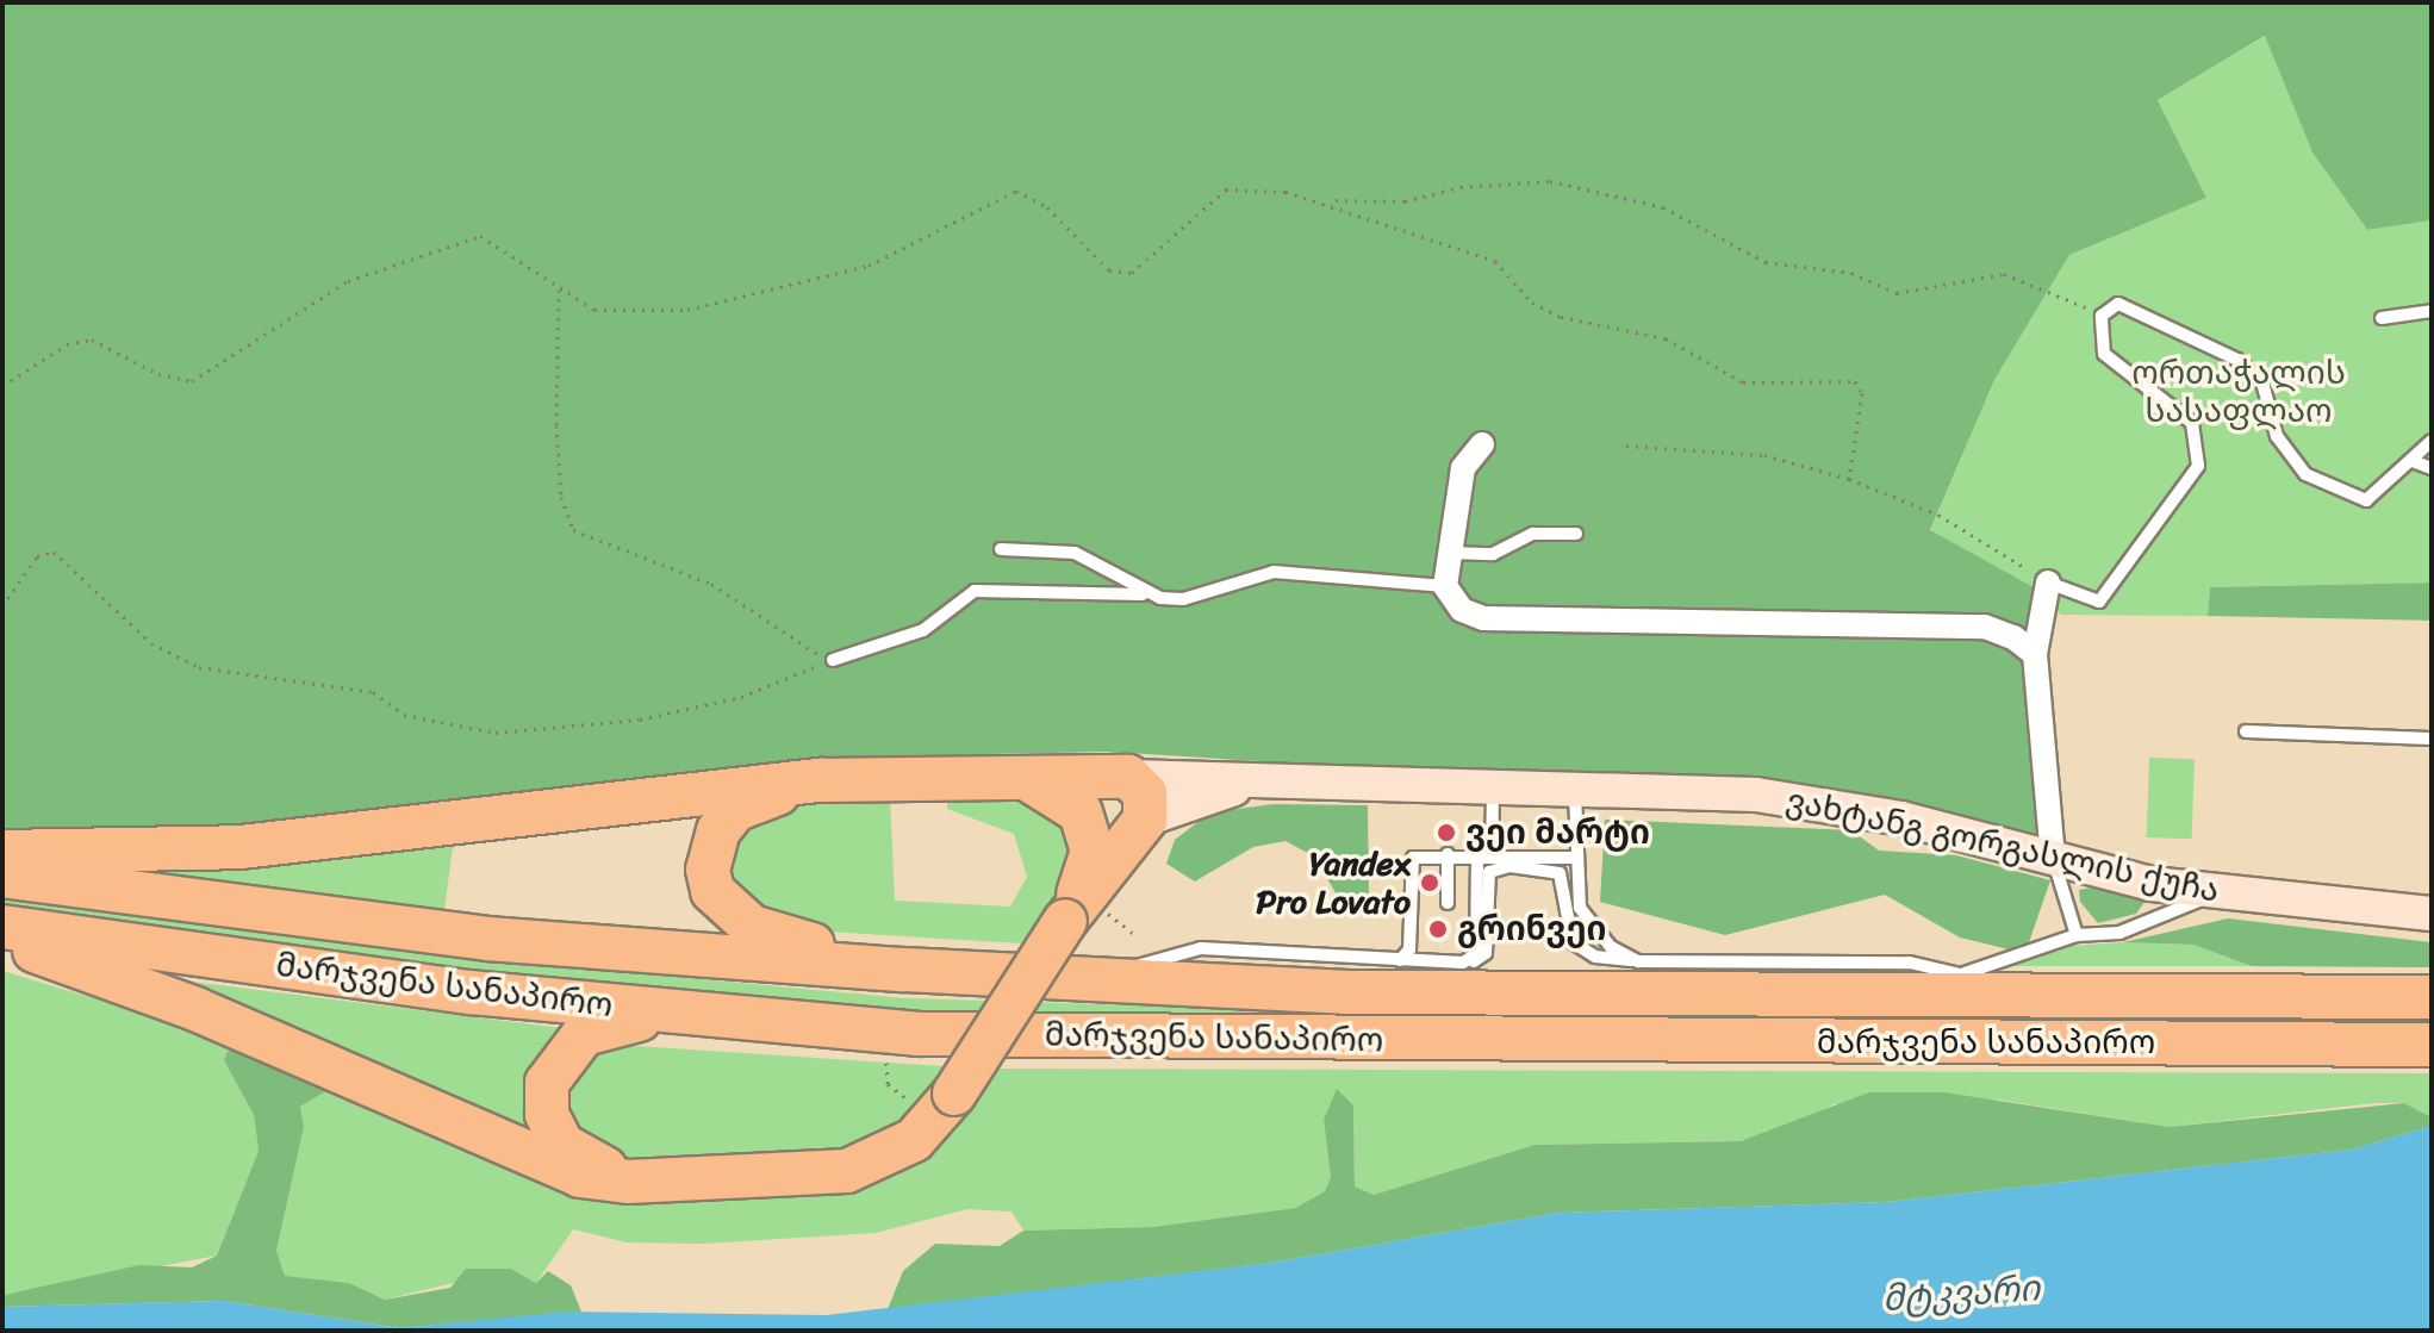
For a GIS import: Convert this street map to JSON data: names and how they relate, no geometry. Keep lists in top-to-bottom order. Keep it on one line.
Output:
{"streets":{"highway":["მარჯვენა სანაპირო"],"street":["ვახტანგ გორგასლის ქუჩა"]},"water":["მტკვარი"],"parks":["ორთაჭალის სასაფლაო"],"places":["ვეი მარტი","Yandex Pro Lovato","გრინვეი"]}
